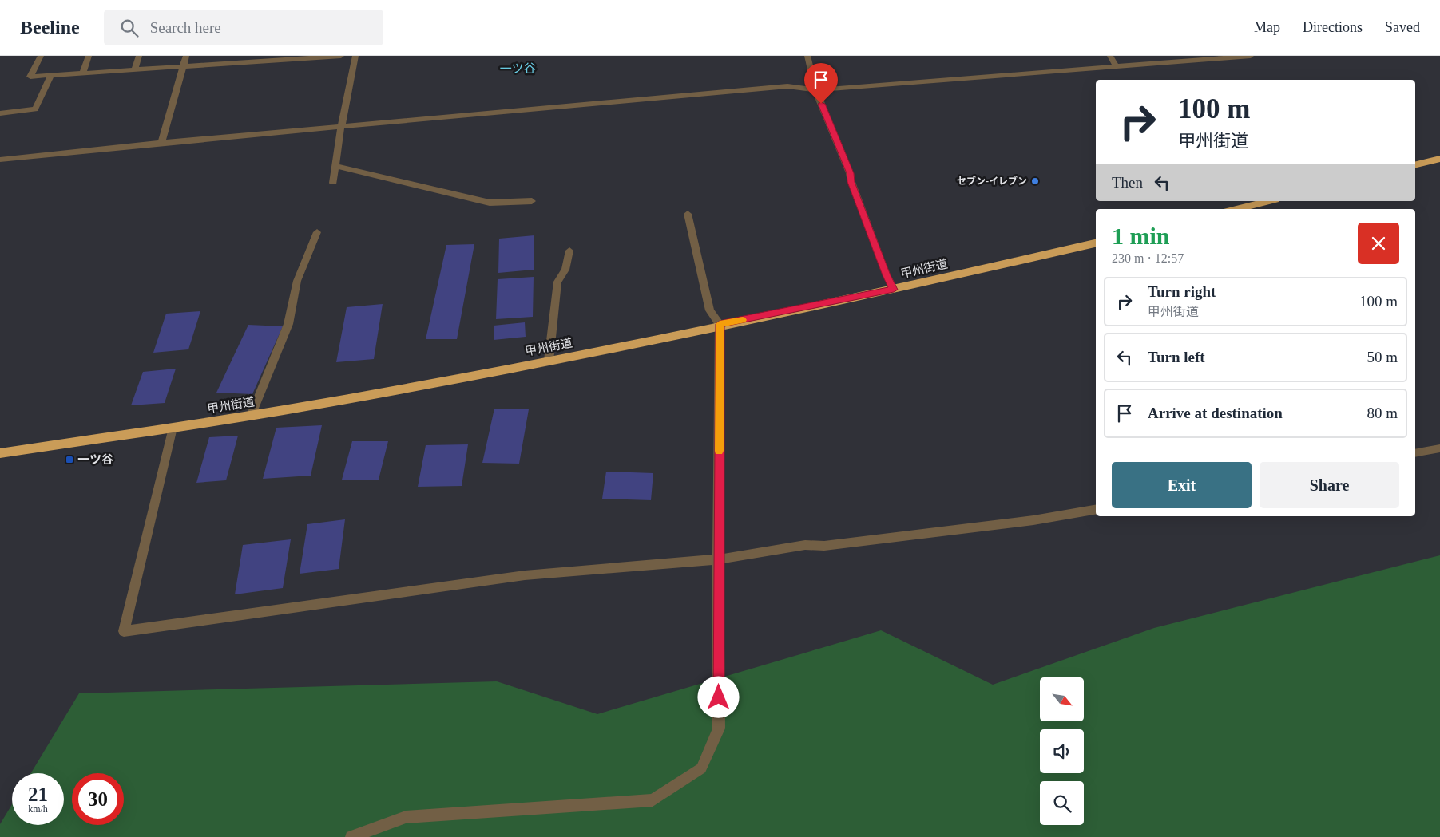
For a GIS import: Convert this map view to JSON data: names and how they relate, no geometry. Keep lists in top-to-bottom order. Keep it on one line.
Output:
{"streets":{"highway":["甲州街道"]},"districts":["一ツ谷"],"places":{"other":["セブン-イレブン"],"transit":["一ツ谷"]},"north":"bottom right","page":{"header":"Beeline","search":"Search here","nav":["Map","Directions","Saved"],"turn":["100 m","甲州街道"],"then":"Then","heading":["1 min","230 m · 12:57"],"list":[{"name":"Turn right","note":"甲州街道","value":"100 m"},{"name":"Turn left","value":"50 m"},{"name":"Arrive at destination","value":"80 m"}],"buttons":["Exit","Share"],"speed":"21 km/h","limit":"30"}}
